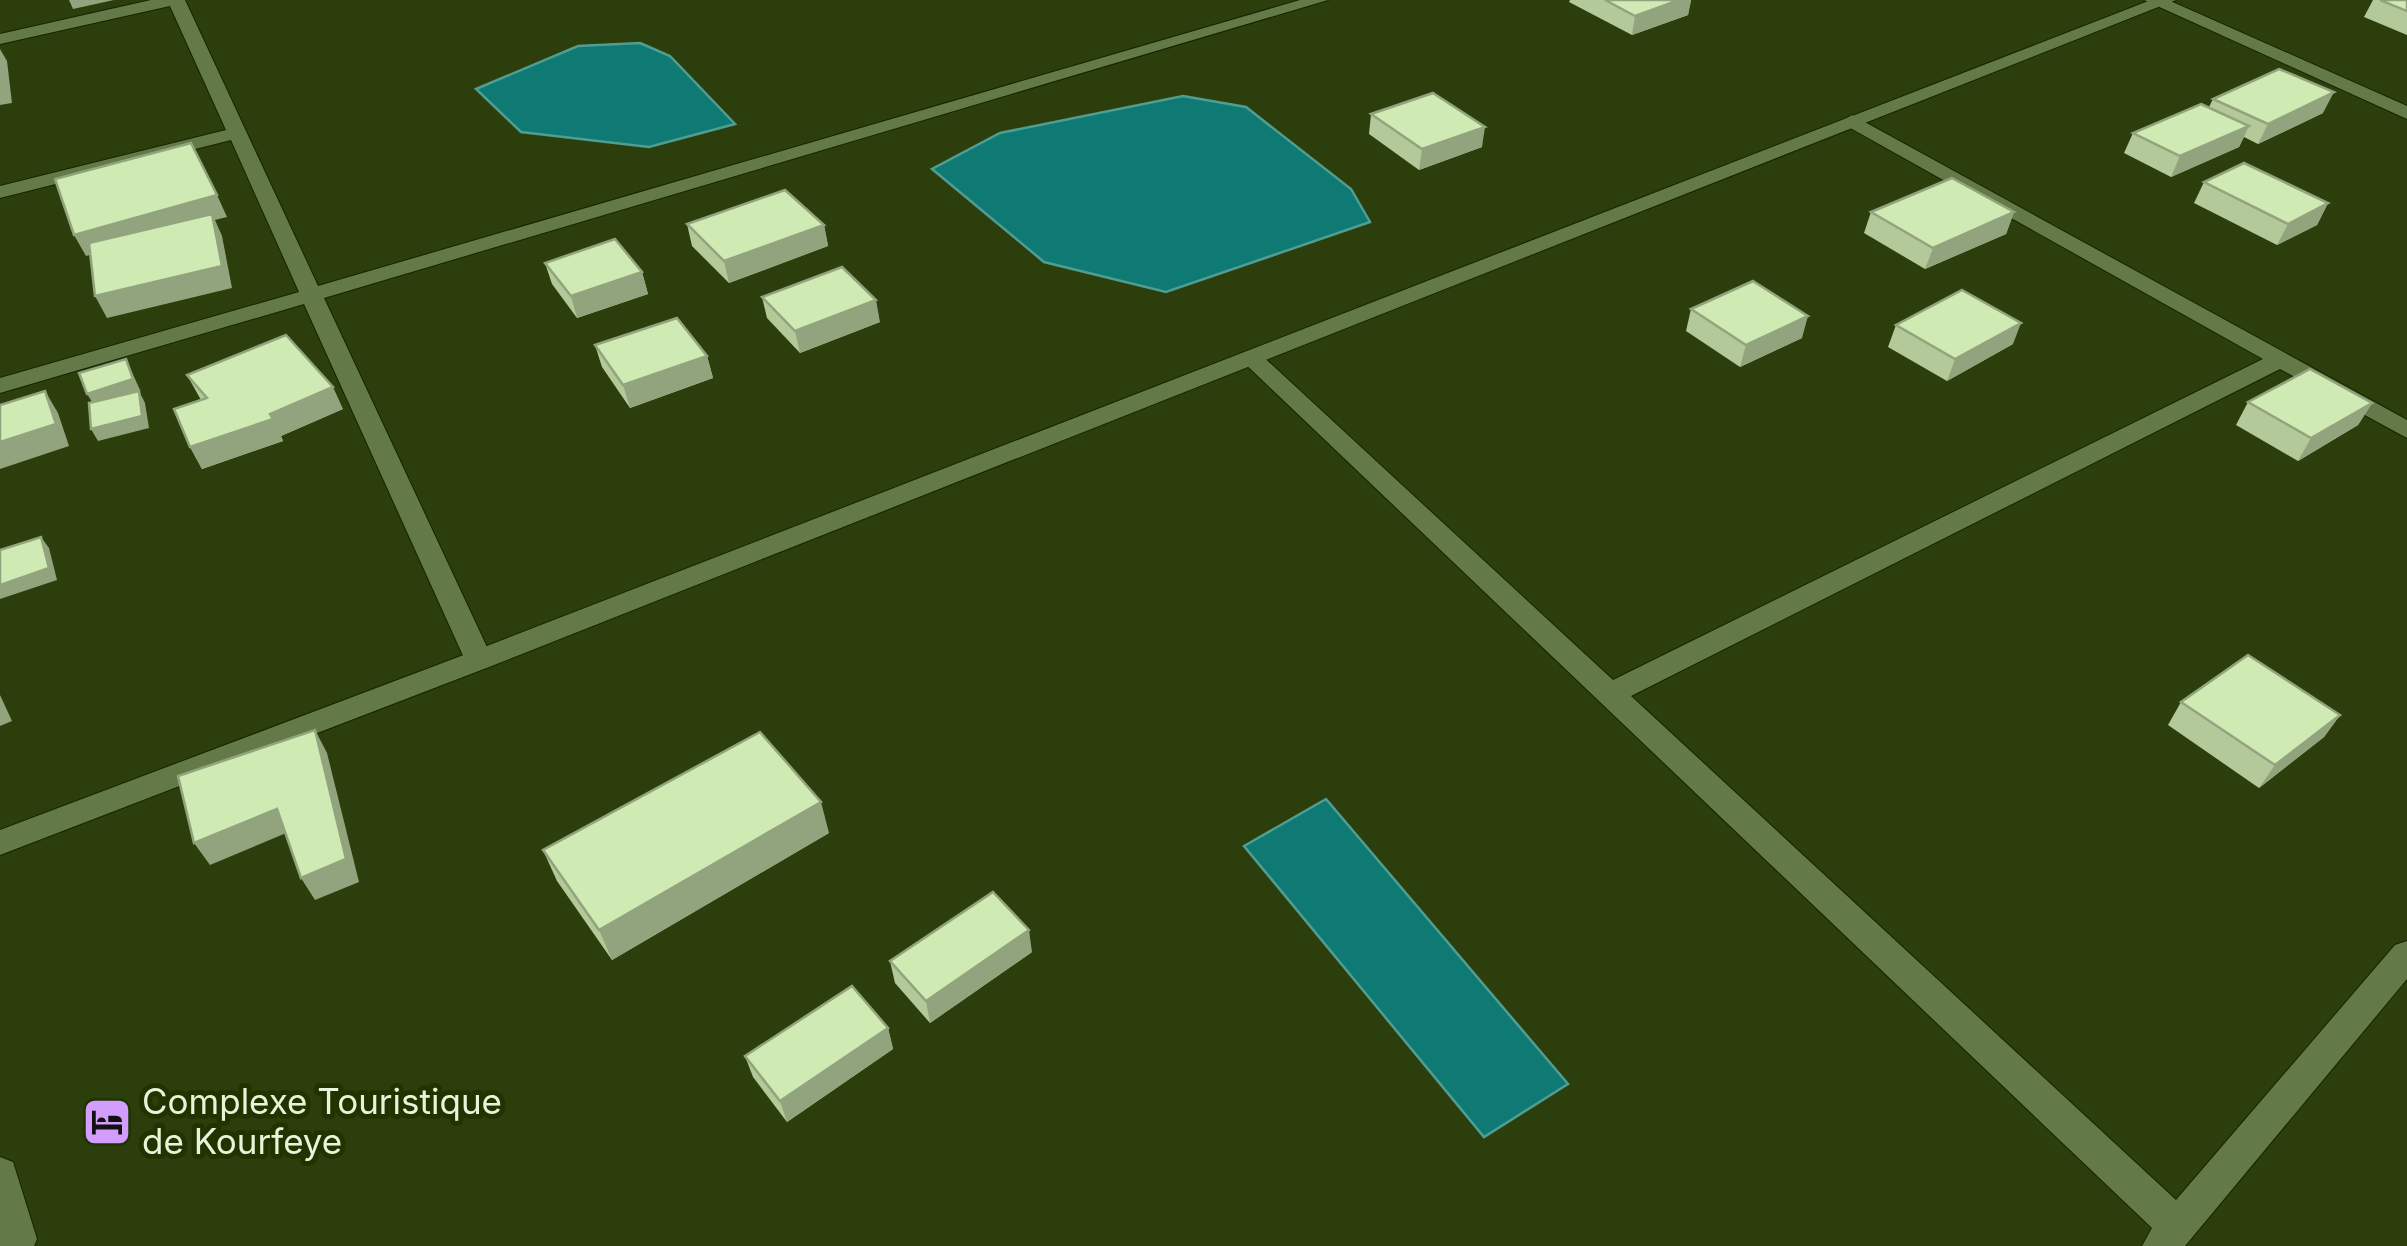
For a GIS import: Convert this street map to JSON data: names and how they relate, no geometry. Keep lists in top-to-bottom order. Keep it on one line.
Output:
{"places":{"hotel":["Complexe Touristique de Kourfeye"]}}
